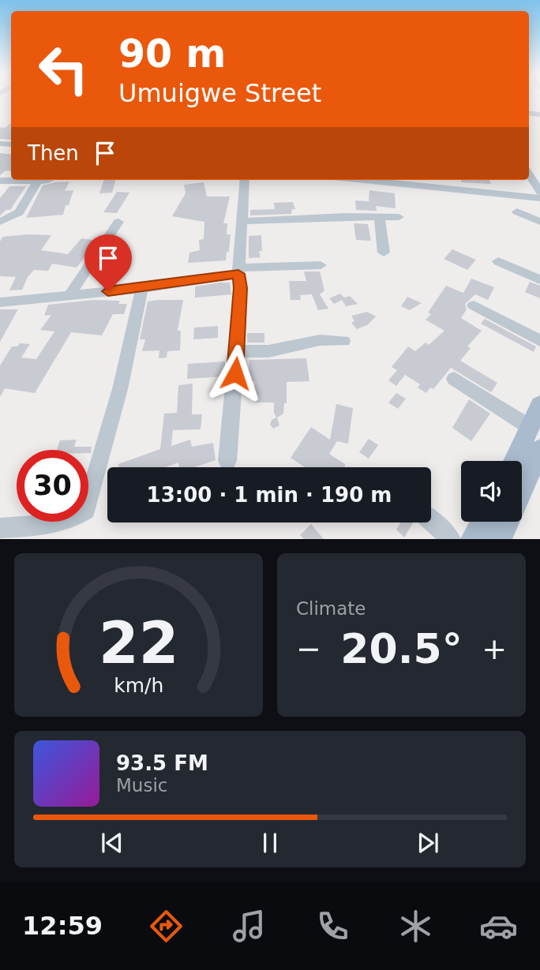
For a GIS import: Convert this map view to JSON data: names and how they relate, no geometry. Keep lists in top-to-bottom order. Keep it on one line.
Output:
{"page":{"turn":["90 m","Umuigwe Street"],"then":"Then","limit":"30","trip":"13:00 · 1 min · 190 m","tile":"Climate","heat":["−","20.5°","+"],"song":["93.5 FM","Music"],"tabs":"12:59","gauge":["22","km/h"]}}
